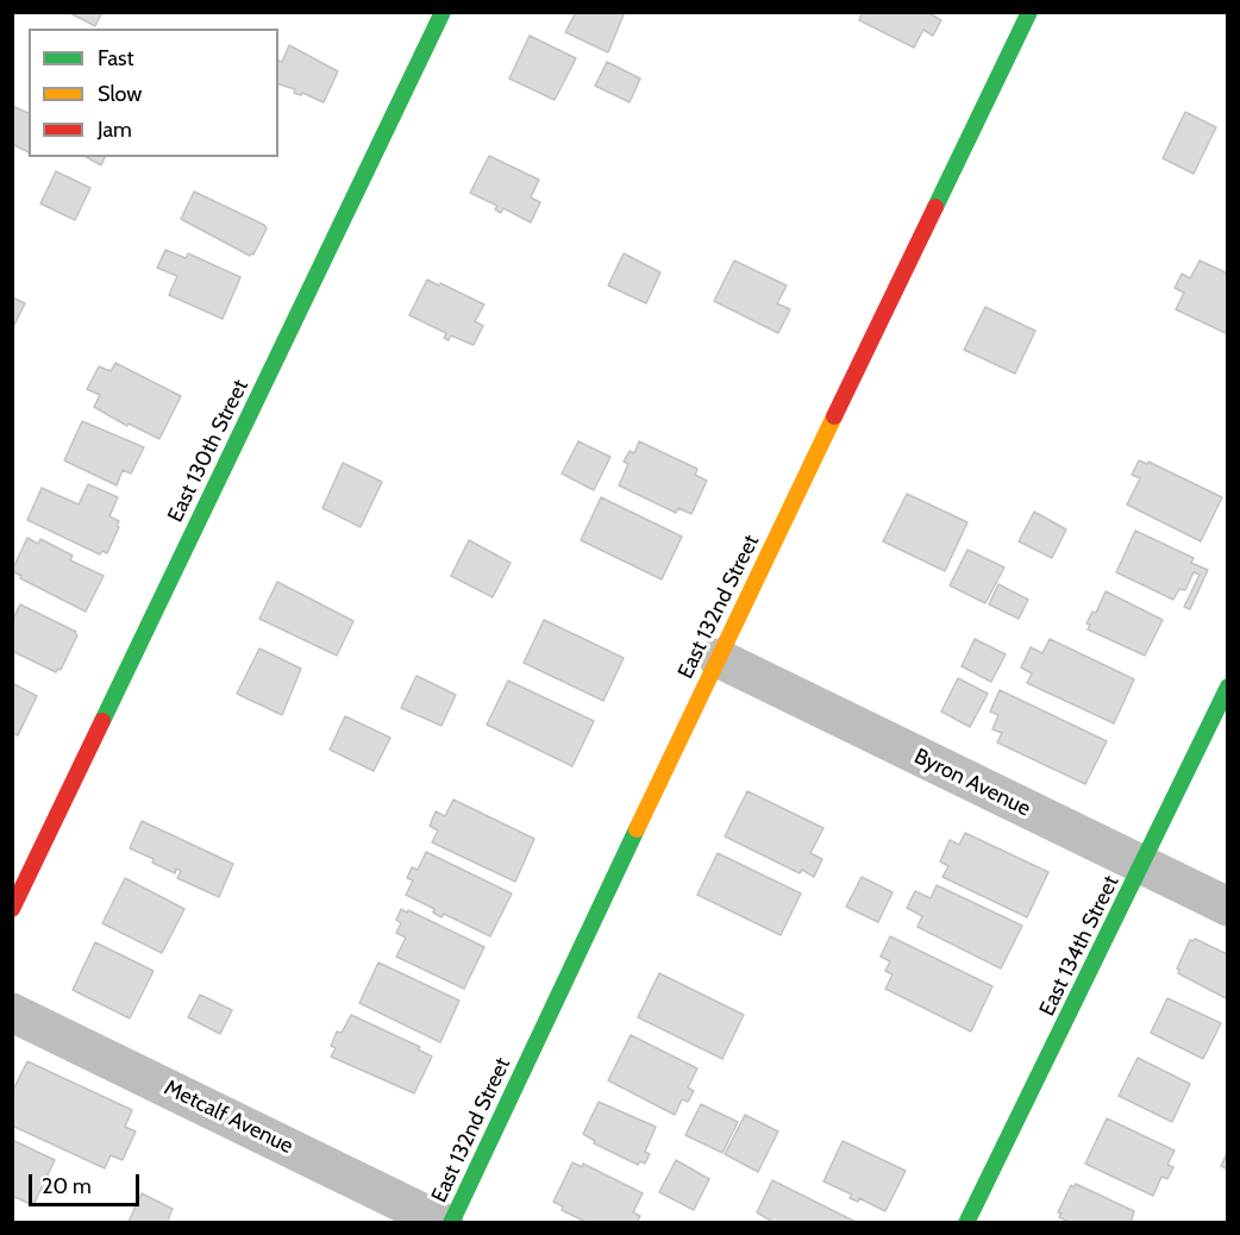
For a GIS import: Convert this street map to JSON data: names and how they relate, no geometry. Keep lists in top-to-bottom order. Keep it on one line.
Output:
{"streets":{"street":["East 130th Street","East 132nd Street","Byron Avenue","East 134th Street","Metcalf Avenue"]},"crossings":[["East 132nd Street","Byron Avenue"],["Byron Avenue","East 134th Street"]],"legend":["Fast","Slow","Jam"],"scale_bar":"20 m"}
